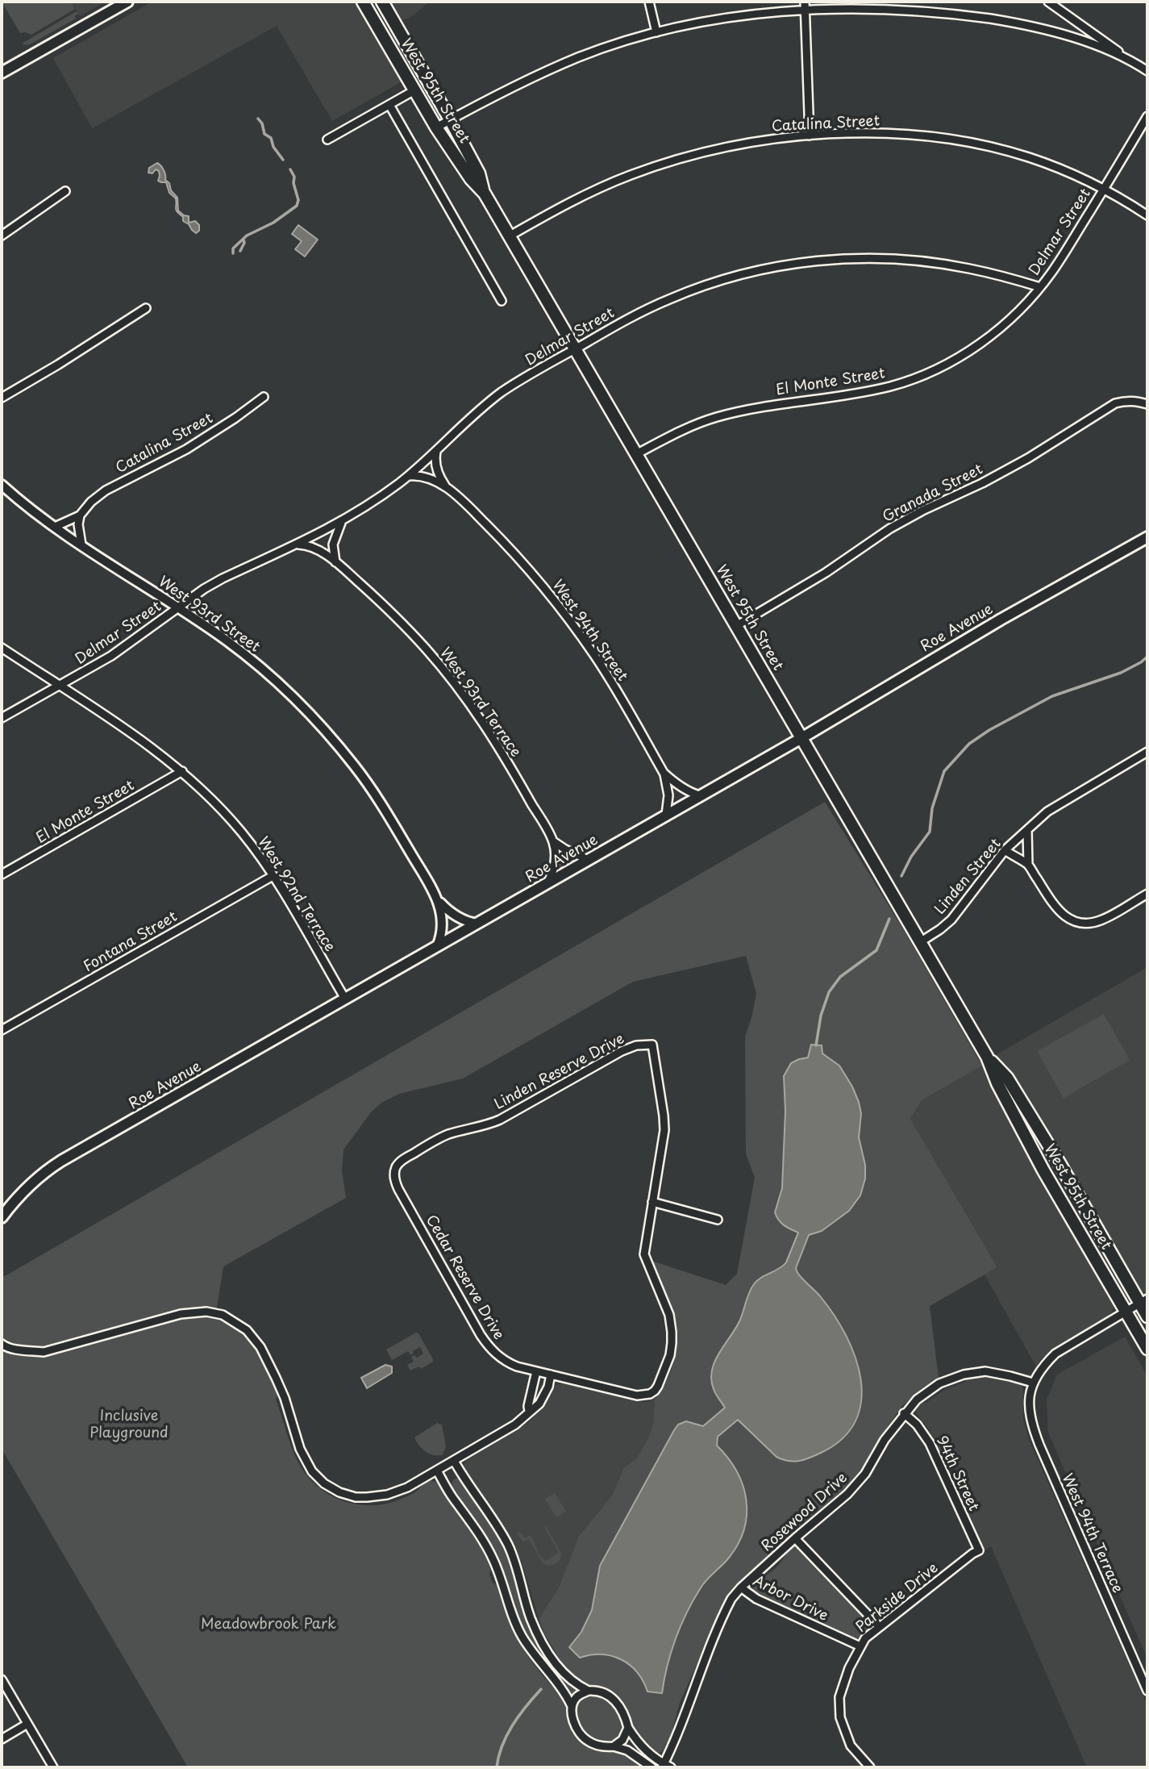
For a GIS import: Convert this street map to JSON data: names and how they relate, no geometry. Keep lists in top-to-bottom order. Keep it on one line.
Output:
{"streets":{"main road":["West 95th Street","Roe Avenue"],"street":["Catalina Street","Delmar Street","El Monte Street","Granada Street","West 93rd Street","West 94th Street","West 93rd Terrace","Linden Street","West 92nd Terrace","Fontana Street","Linden Reserve Drive","Cedar Reserve Drive","94th Street","Rosewood Drive","West 94th Terrace","Parkside Drive","Arbor Drive"]},"crossings":[["West 95th Street","Catalina Street"],["West 95th Street","Delmar Street"],["West 95th Street","El Monte Street"],["West 95th Street","Granada Street"],["West 95th Street","Roe Avenue"],["West 95th Street","Linden Street"],["Catalina Street","Delmar Street"],["Catalina Street","West 93rd Street"],["Delmar Street","El Monte Street"],["Delmar Street","West 93rd Street"],["Delmar Street","West 94th Street"],["Delmar Street","West 93rd Terrace"],["Delmar Street","West 92nd Terrace"],["El Monte Street","West 92nd Terrace"],["West 93rd Street","Roe Avenue"],["Roe Avenue","West 94th Street"],["Roe Avenue","West 92nd Terrace"],["West 92nd Terrace","Fontana Street"],["Linden Reserve Drive","Cedar Reserve Drive"],["94th Street","Rosewood Drive"],["94th Street","Parkside Drive"],["Rosewood Drive","West 94th Terrace"],["Rosewood Drive","Arbor Drive"],["Parkside Drive","Arbor Drive"]],"parks":["Inclusive Playground","Meadowbrook Park"]}
